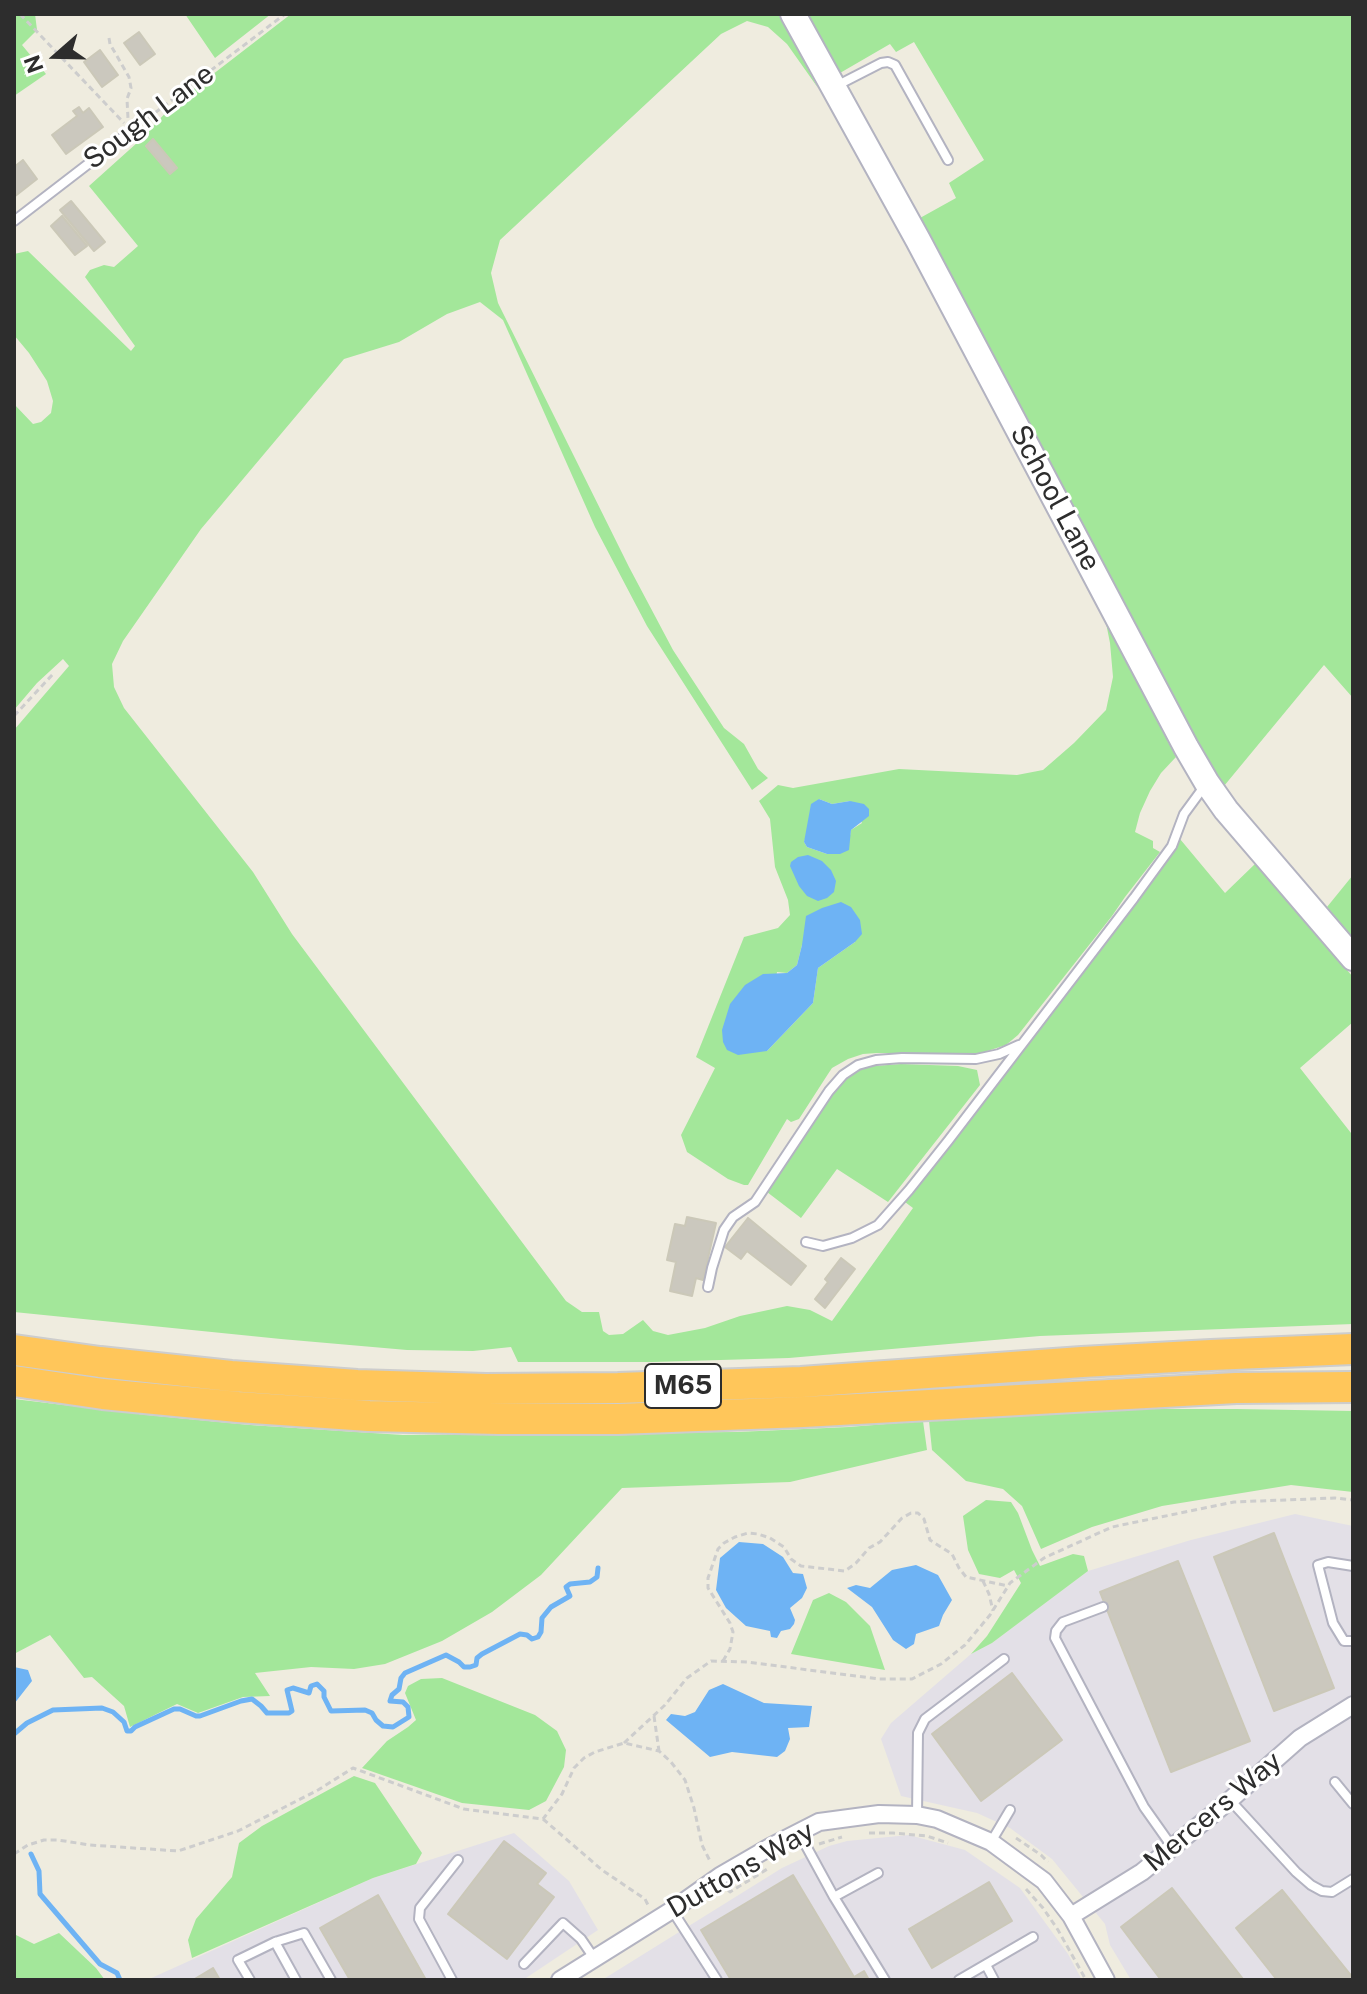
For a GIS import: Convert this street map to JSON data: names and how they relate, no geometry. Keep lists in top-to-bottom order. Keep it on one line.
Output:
{"streets":{"highway":["M65"],"main road":["School Lane"],"street":["Mercers Way","Duttons Way"],"lane":["Sough Lane"]},"crossings":[["Mercers Way","Duttons Way"]],"north":"left"}
